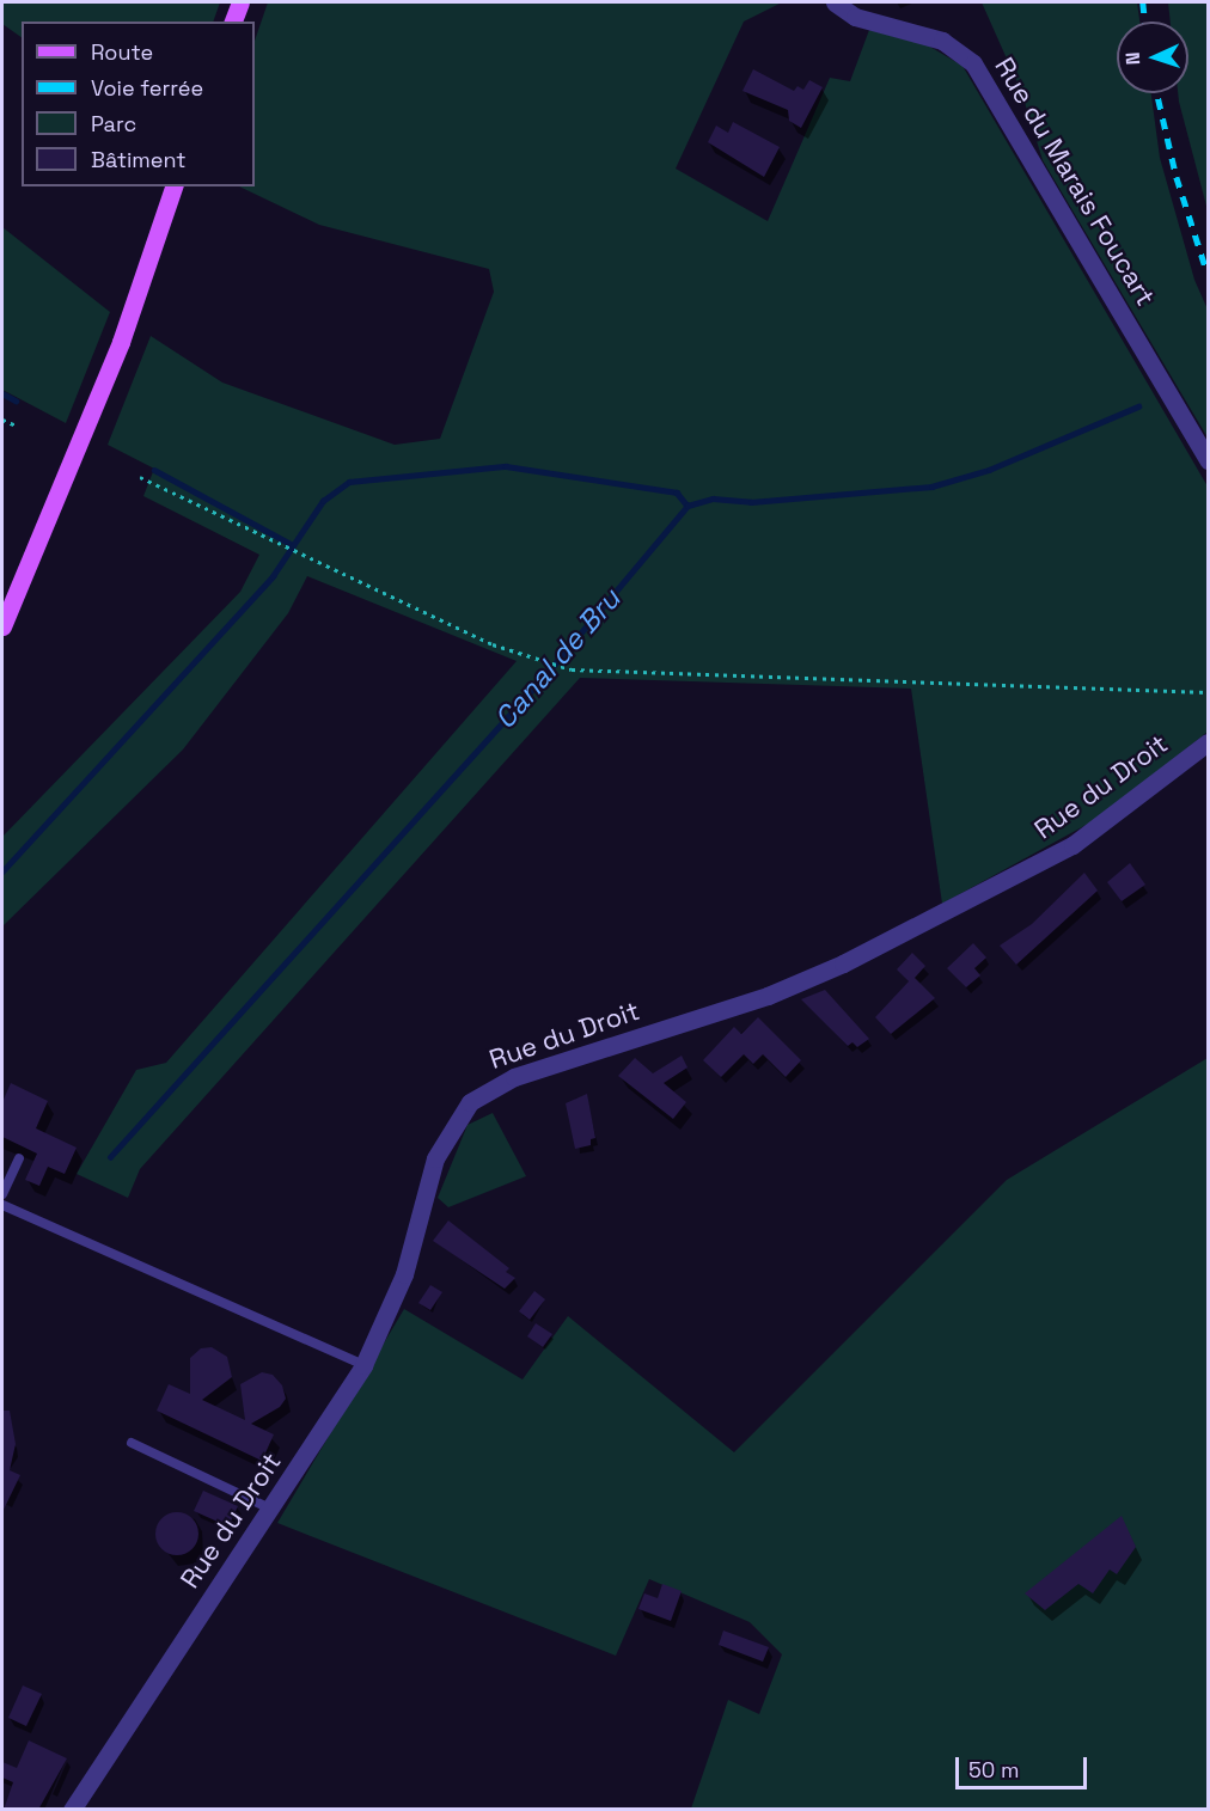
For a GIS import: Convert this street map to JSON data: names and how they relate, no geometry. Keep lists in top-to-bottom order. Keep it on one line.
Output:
{"streets":{"street":["Rue du Marais Foucart","Rue du Droit"]},"water":["Canal de Bru"],"legend":["Route","Voie ferrée","Parc","Bâtiment"],"scale_bar":"50 m","north":"left"}
